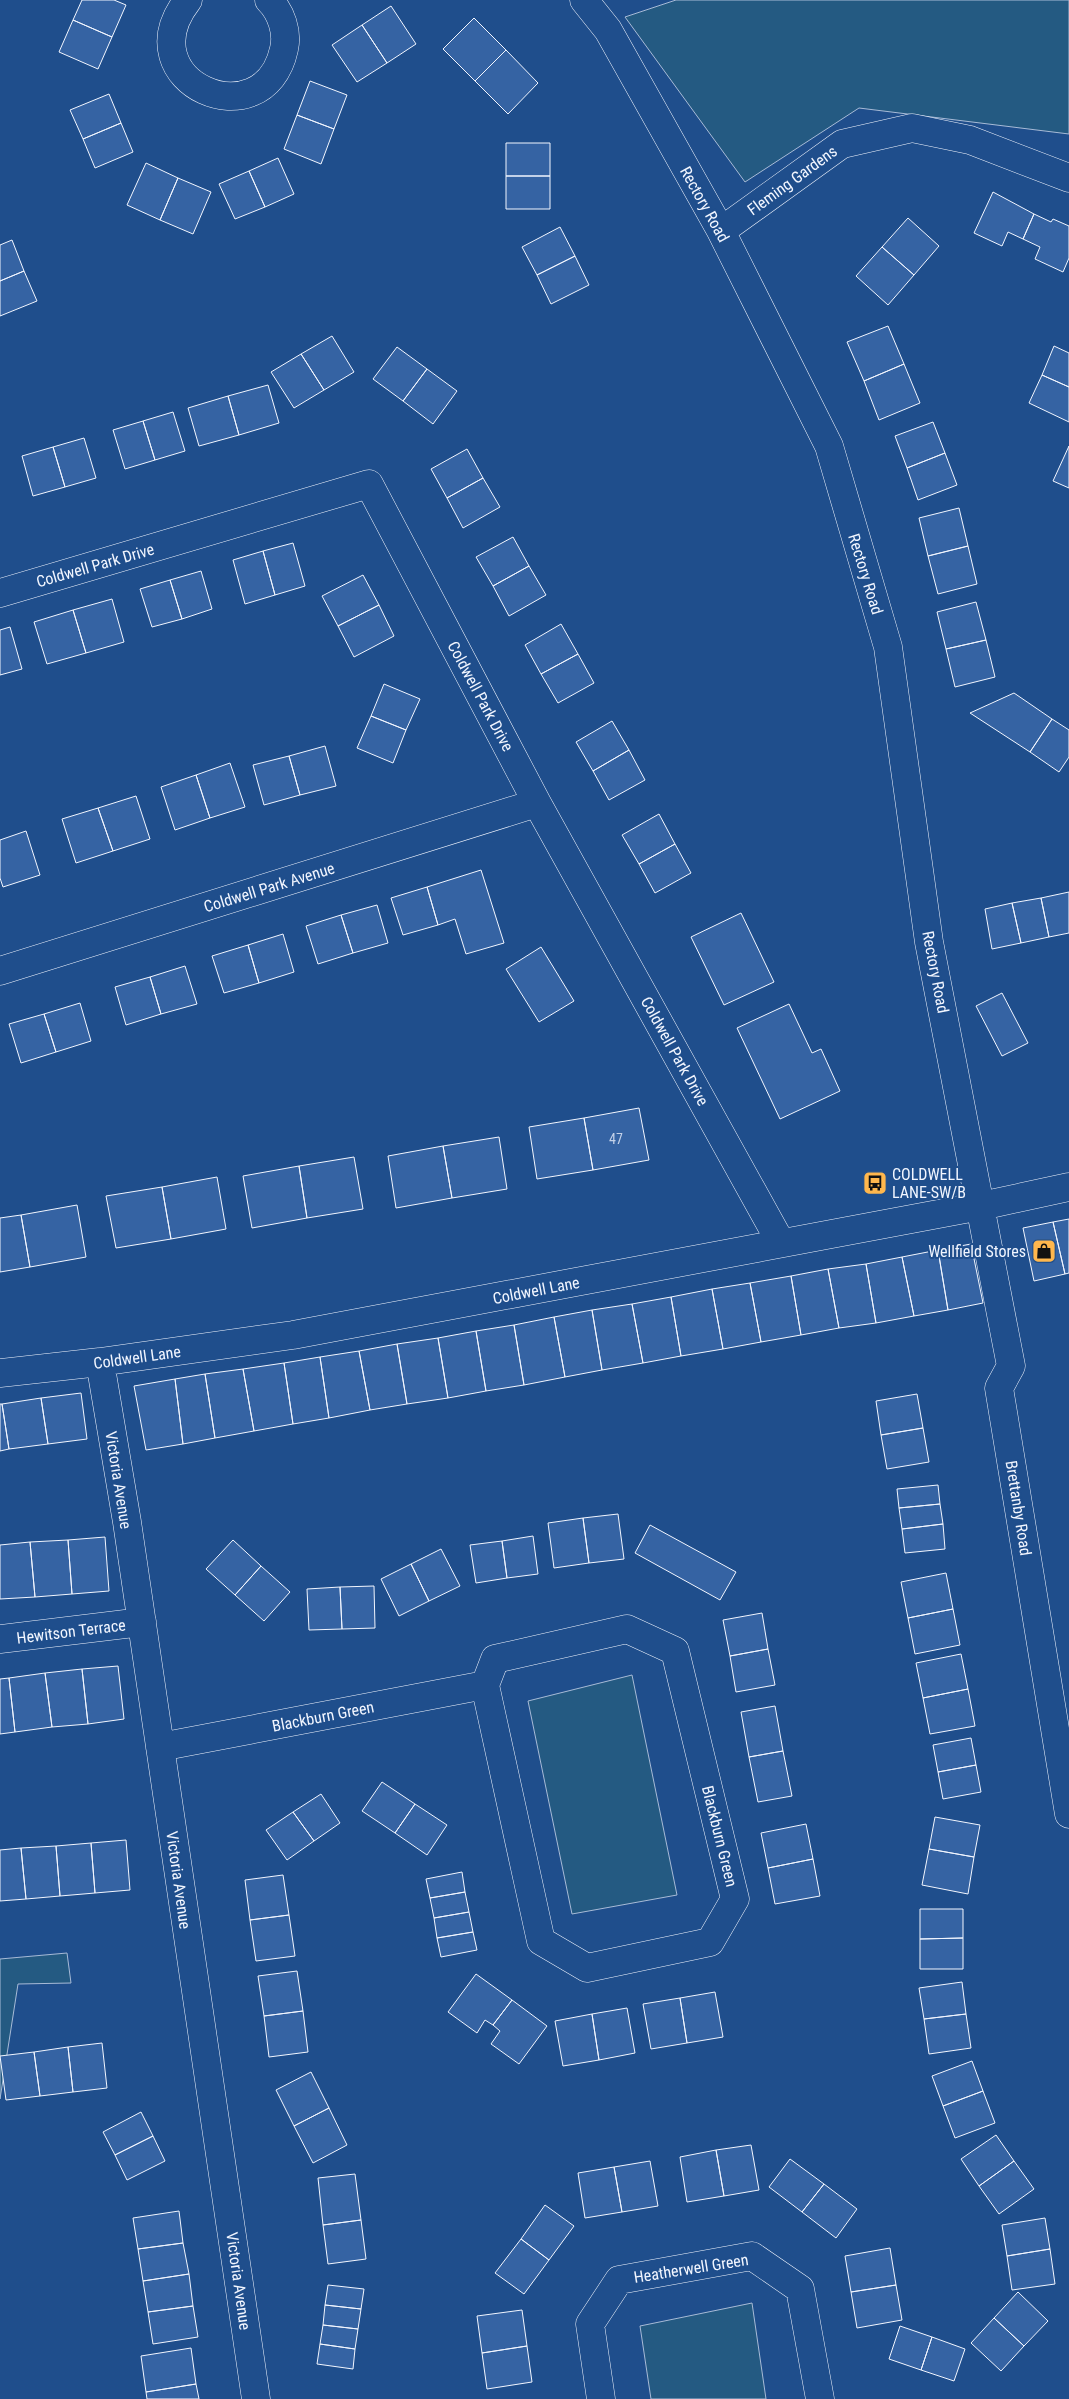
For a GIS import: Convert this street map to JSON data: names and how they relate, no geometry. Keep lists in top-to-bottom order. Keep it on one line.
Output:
{"streets":{"street":["Fleming Gardens","Rectory Road","Coldwell Park Drive","Coldwell Park Avenue","Coldwell Lane","Victoria Avenue","Brettanby Road","Hewitson Terrace","Blackburn Green","Heatherwell Green"]},"crossings":[["Fleming Gardens","Rectory Road"],["Rectory Road","Coldwell Lane"],["Rectory Road","Brettanby Road"],["Coldwell Park Drive","Coldwell Park Avenue"],["Coldwell Park Drive","Coldwell Lane"],["Coldwell Lane","Victoria Avenue"],["Coldwell Lane","Brettanby Road"],["Victoria Avenue","Hewitson Terrace"],["Victoria Avenue","Blackburn Green"]],"places":{"bus stop":["COLDWELL LANE-SW/B"],"shop":["Wellfield Stores"]},"house_numbers":["47"]}
